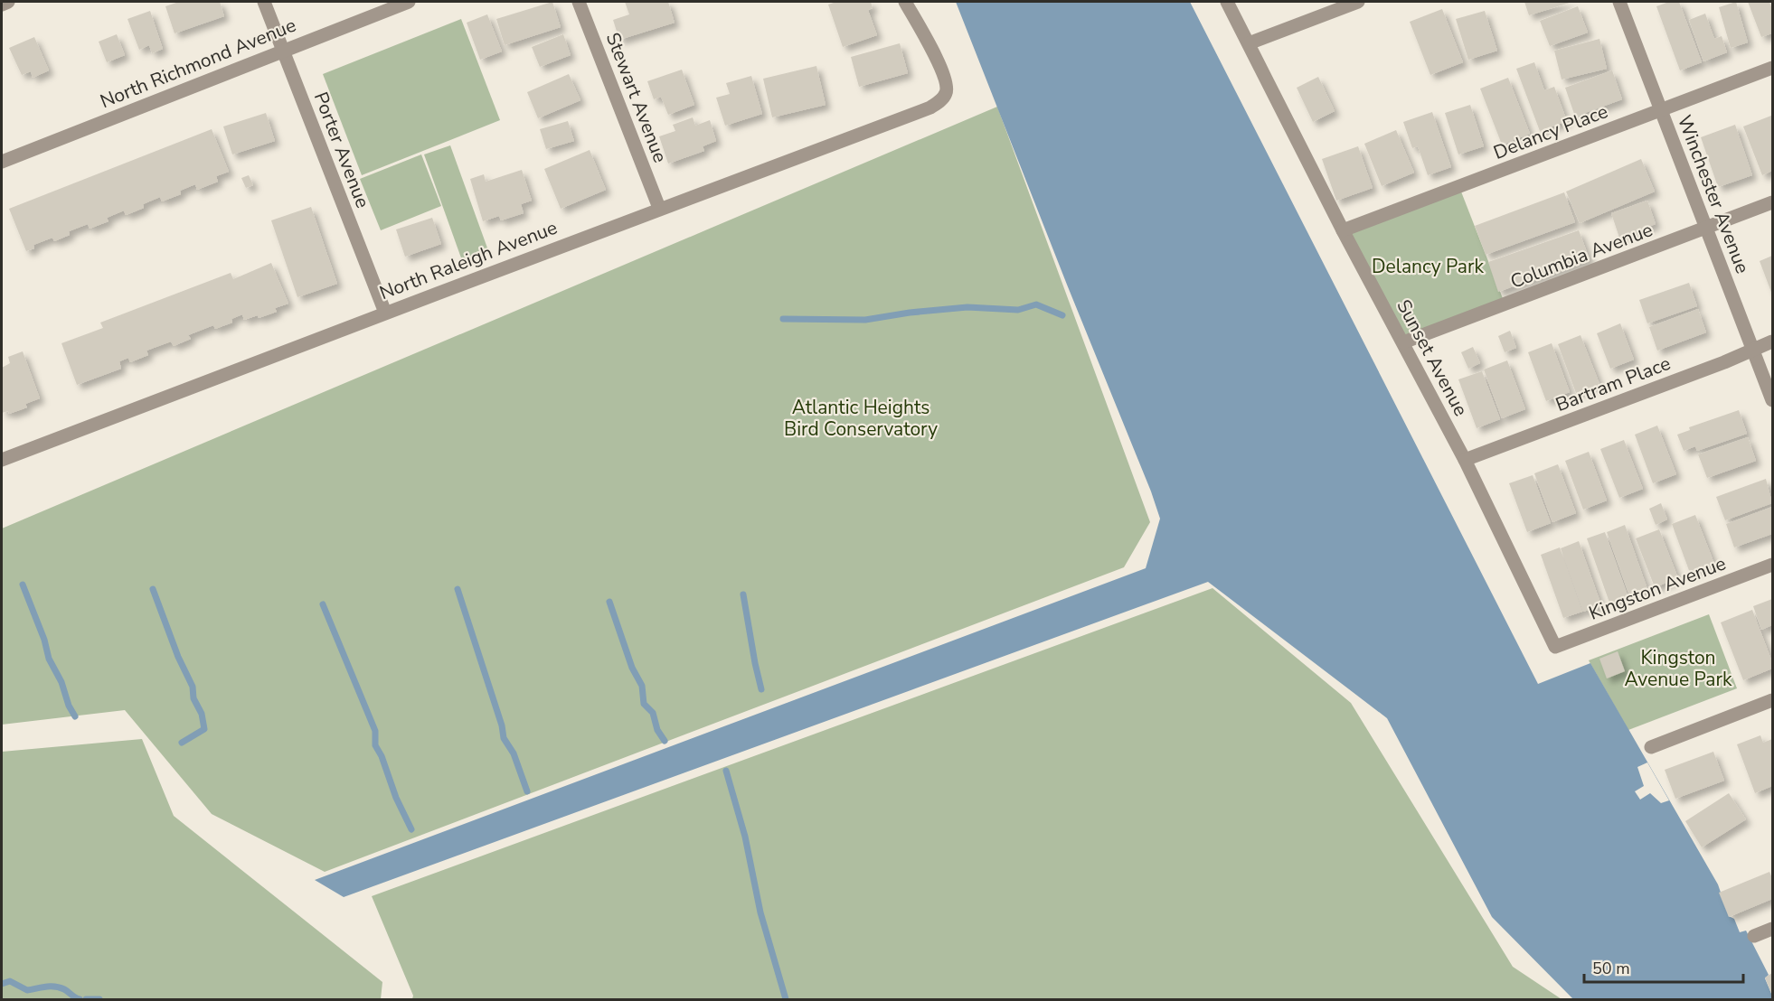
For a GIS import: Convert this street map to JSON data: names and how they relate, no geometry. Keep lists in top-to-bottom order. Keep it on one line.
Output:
{"streets":{"street":["North Richmond Avenue","Stewart Avenue","Delancy Place","Porter Avenue","Winchester Avenue","Columbia Avenue","North Raleigh Avenue","Sunset Avenue","Bartram Place","Kingston Avenue"]},"crossings":[["North Richmond Avenue","Porter Avenue"],["Stewart Avenue","North Raleigh Avenue"],["Delancy Place","Winchester Avenue"],["Delancy Place","Sunset Avenue"],["Porter Avenue","North Raleigh Avenue"],["Winchester Avenue","Columbia Avenue"],["Winchester Avenue","Bartram Place"],["Columbia Avenue","Sunset Avenue"],["Sunset Avenue","Bartram Place"],["Sunset Avenue","Kingston Avenue"]],"parks":["Delancy Park","Atlantic Heights Bird Conservatory","Kingston Avenue Park"],"scale_bar":"50 m"}
